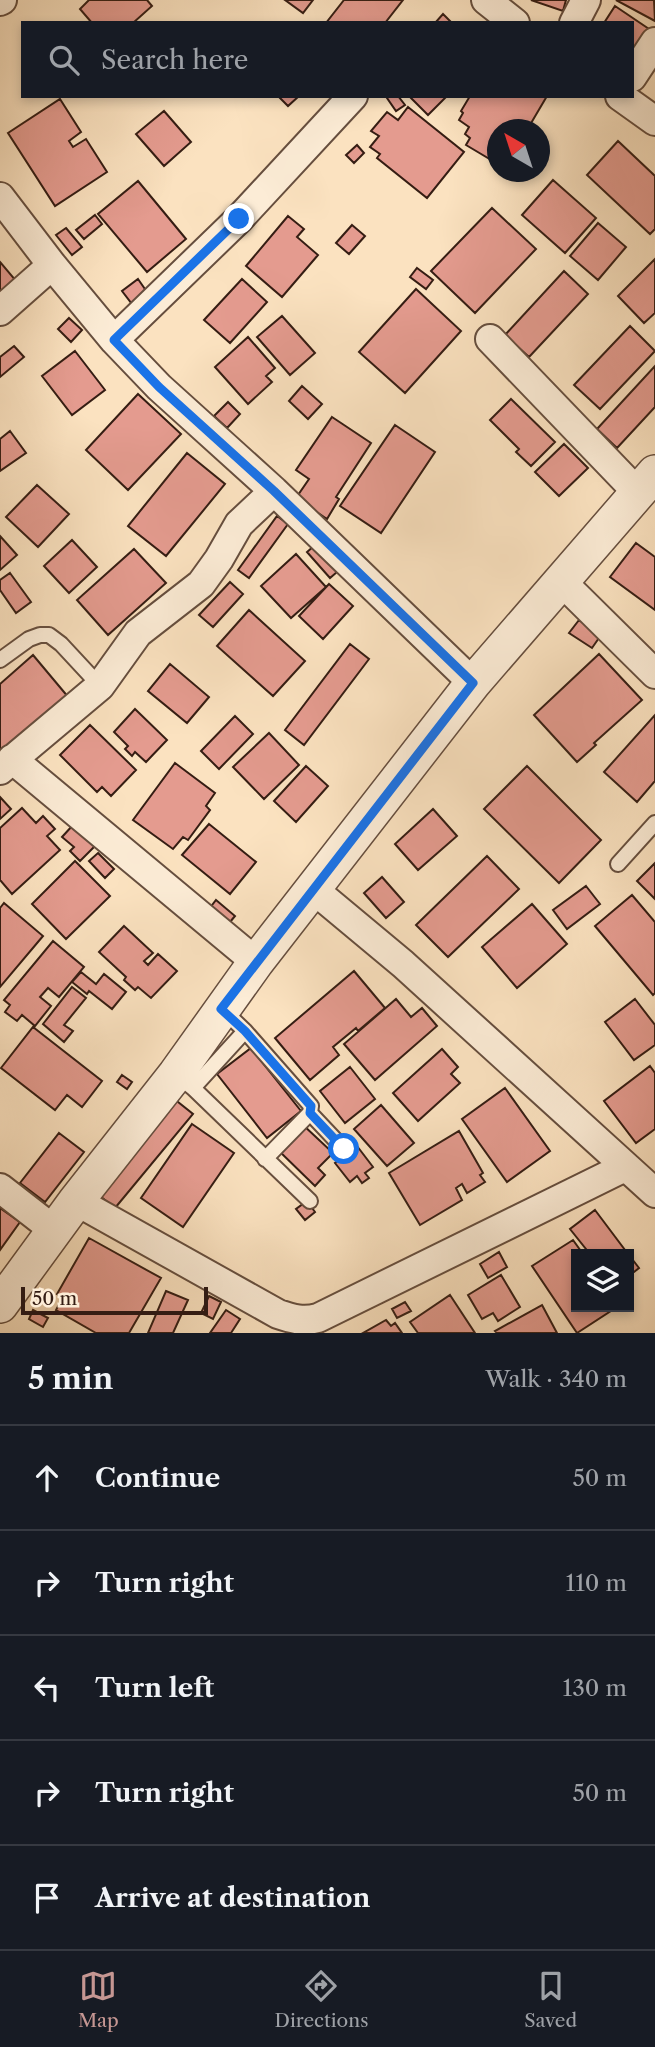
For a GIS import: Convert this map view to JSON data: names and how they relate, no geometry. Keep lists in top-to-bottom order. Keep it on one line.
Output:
{"scale_bar":"50 m","north":"top left","page":{"search":"Search here","scale":"50 m","heading":["5 min","Walk · 340 m"],"list":[["Continue","50 m"],["Turn right","110 m"],["Turn left","130 m"],["Turn right","50 m"],"Arrive at destination"],"nav":["Map","Directions","Saved"]}}
